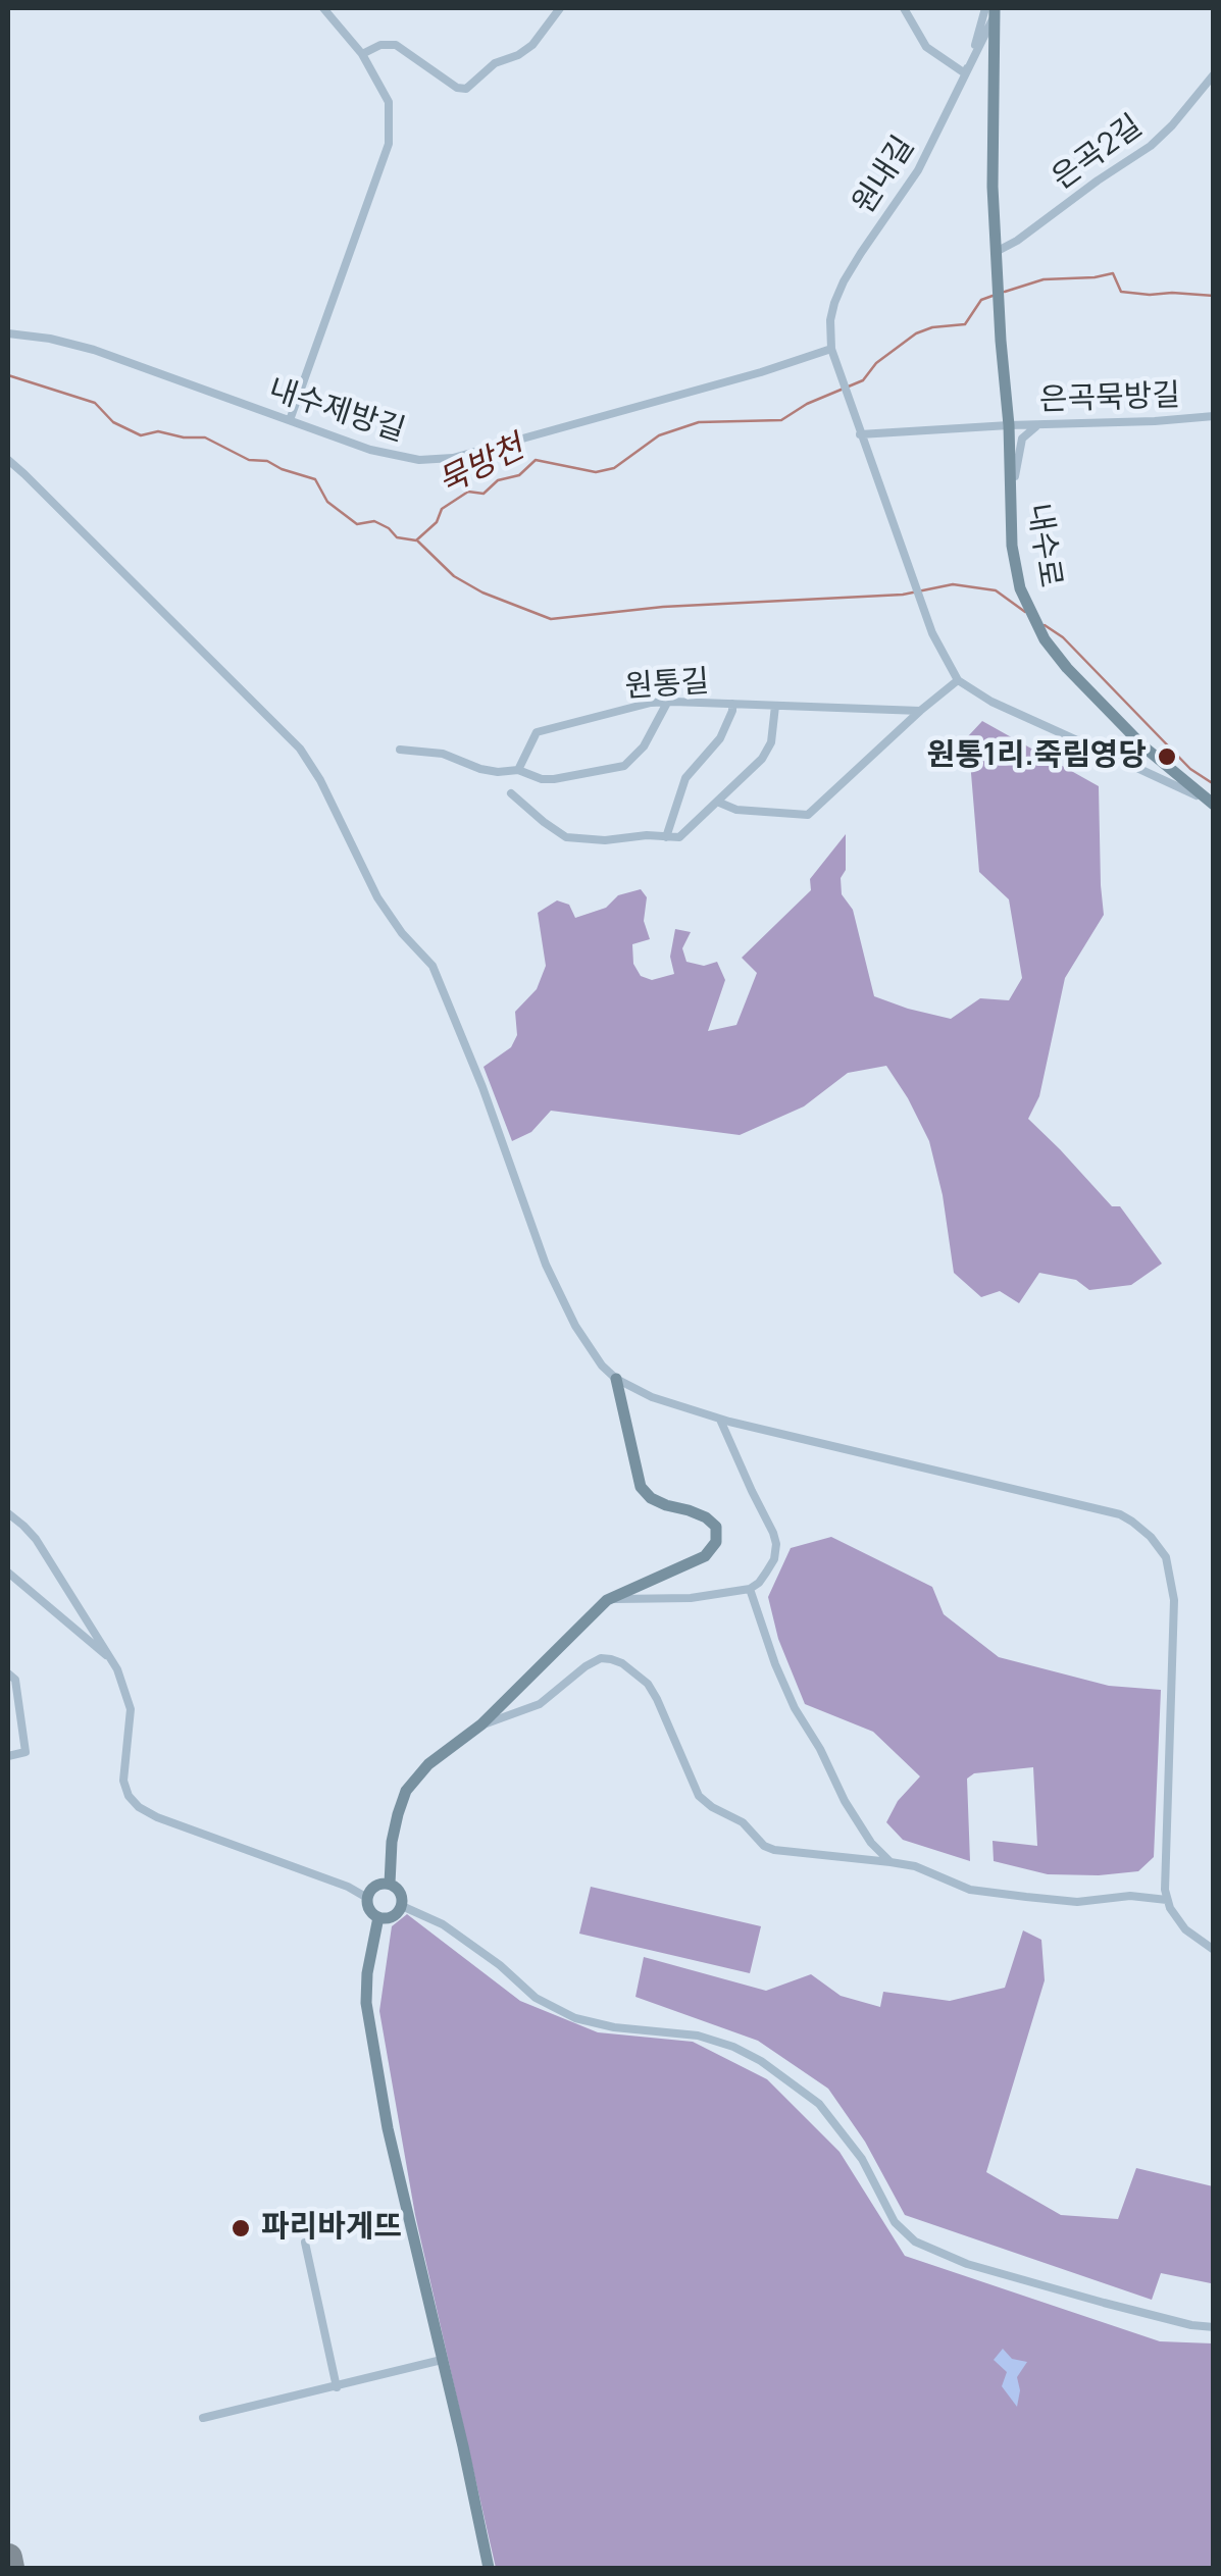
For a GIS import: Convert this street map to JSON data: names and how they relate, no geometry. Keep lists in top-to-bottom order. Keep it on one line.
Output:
{"streets":{"street":["은곡2길","원내길","은곡묵방길","내수제방길","내수로","원통길"]},"crossings":[["은곡2길","내수로"],["원내길","은곡묵방길"],["원내길","내수제방길"],["은곡묵방길","내수로"]],"water":["묵방천"],"places":["원통1리.죽림영당","파리바게뜨"]}
